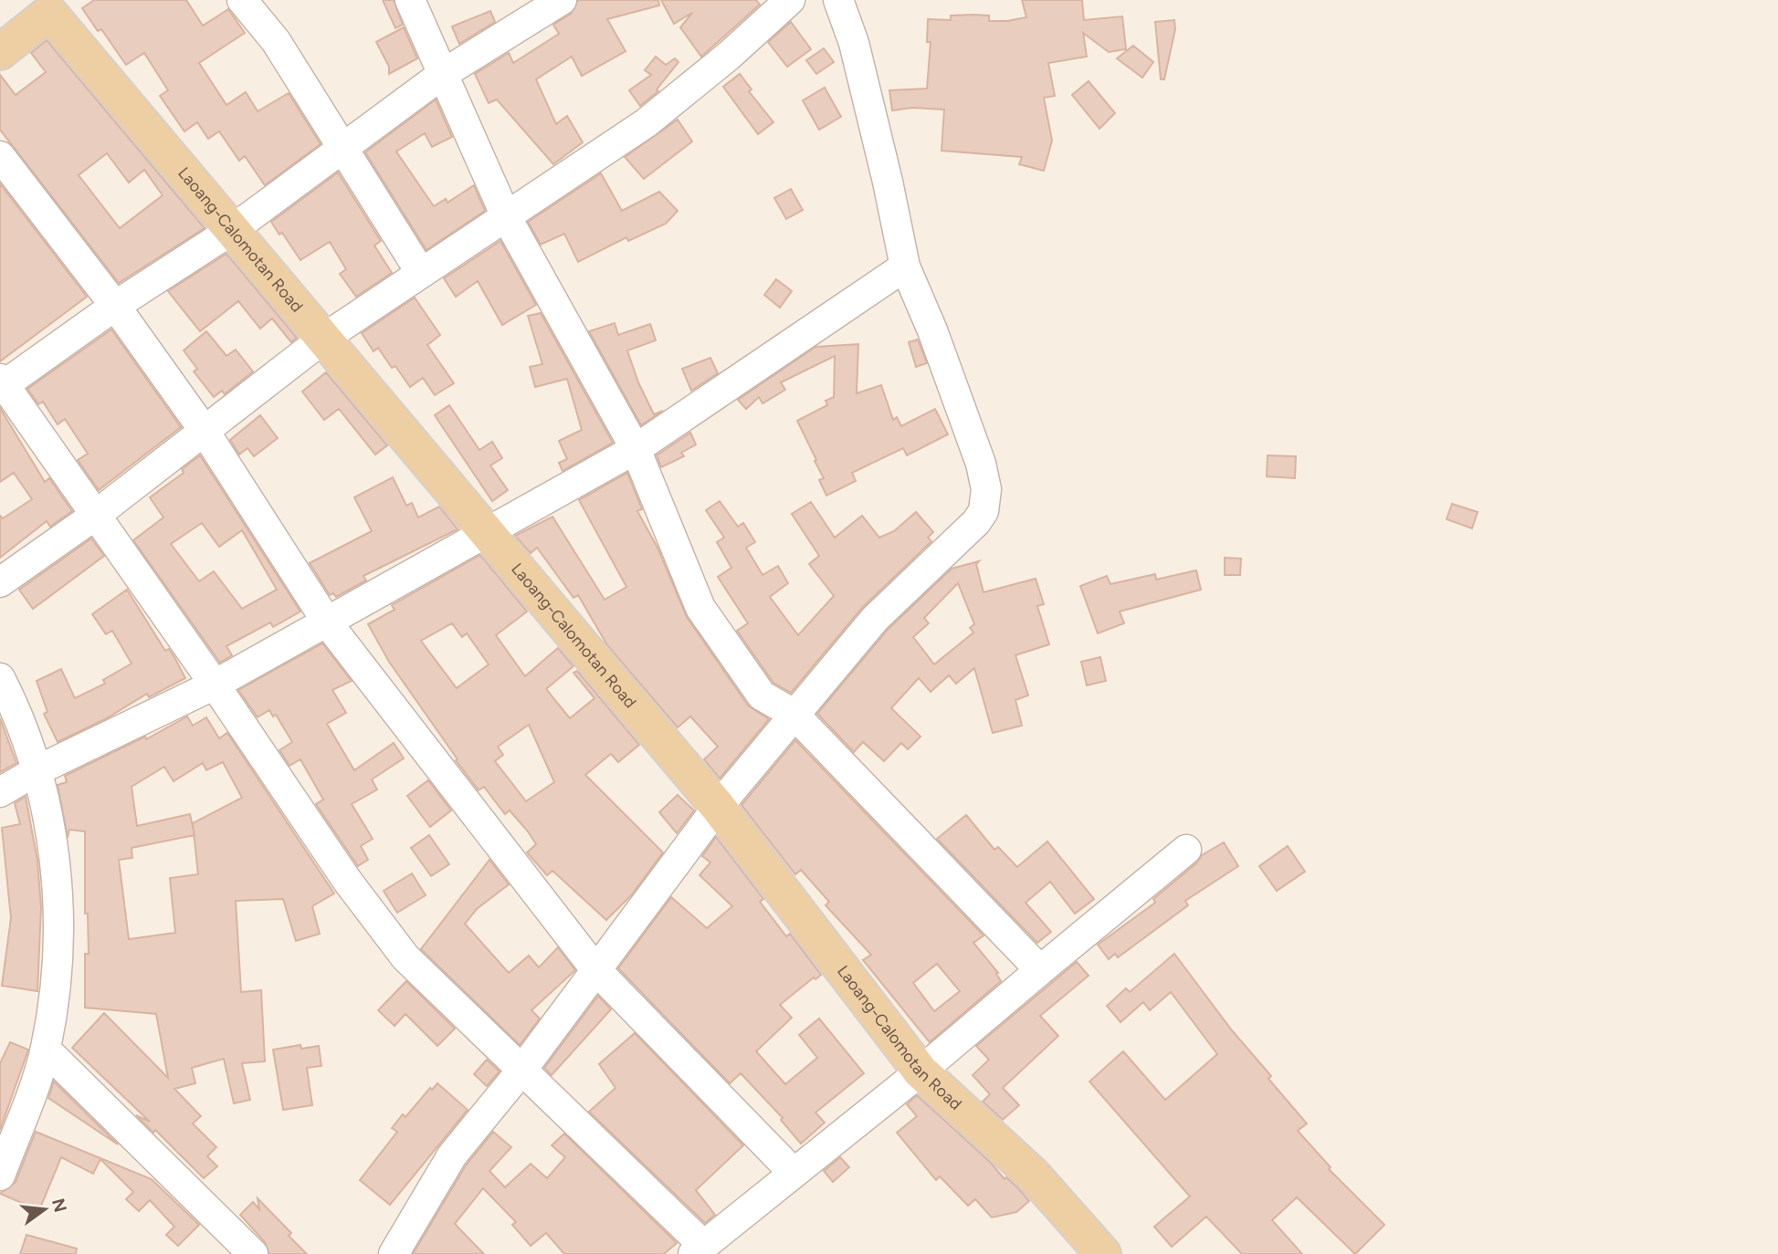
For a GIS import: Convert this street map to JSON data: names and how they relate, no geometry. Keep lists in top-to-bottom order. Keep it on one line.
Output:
{"streets":{"main road":["Laoang-Calomotan Road"]},"north":"right"}
